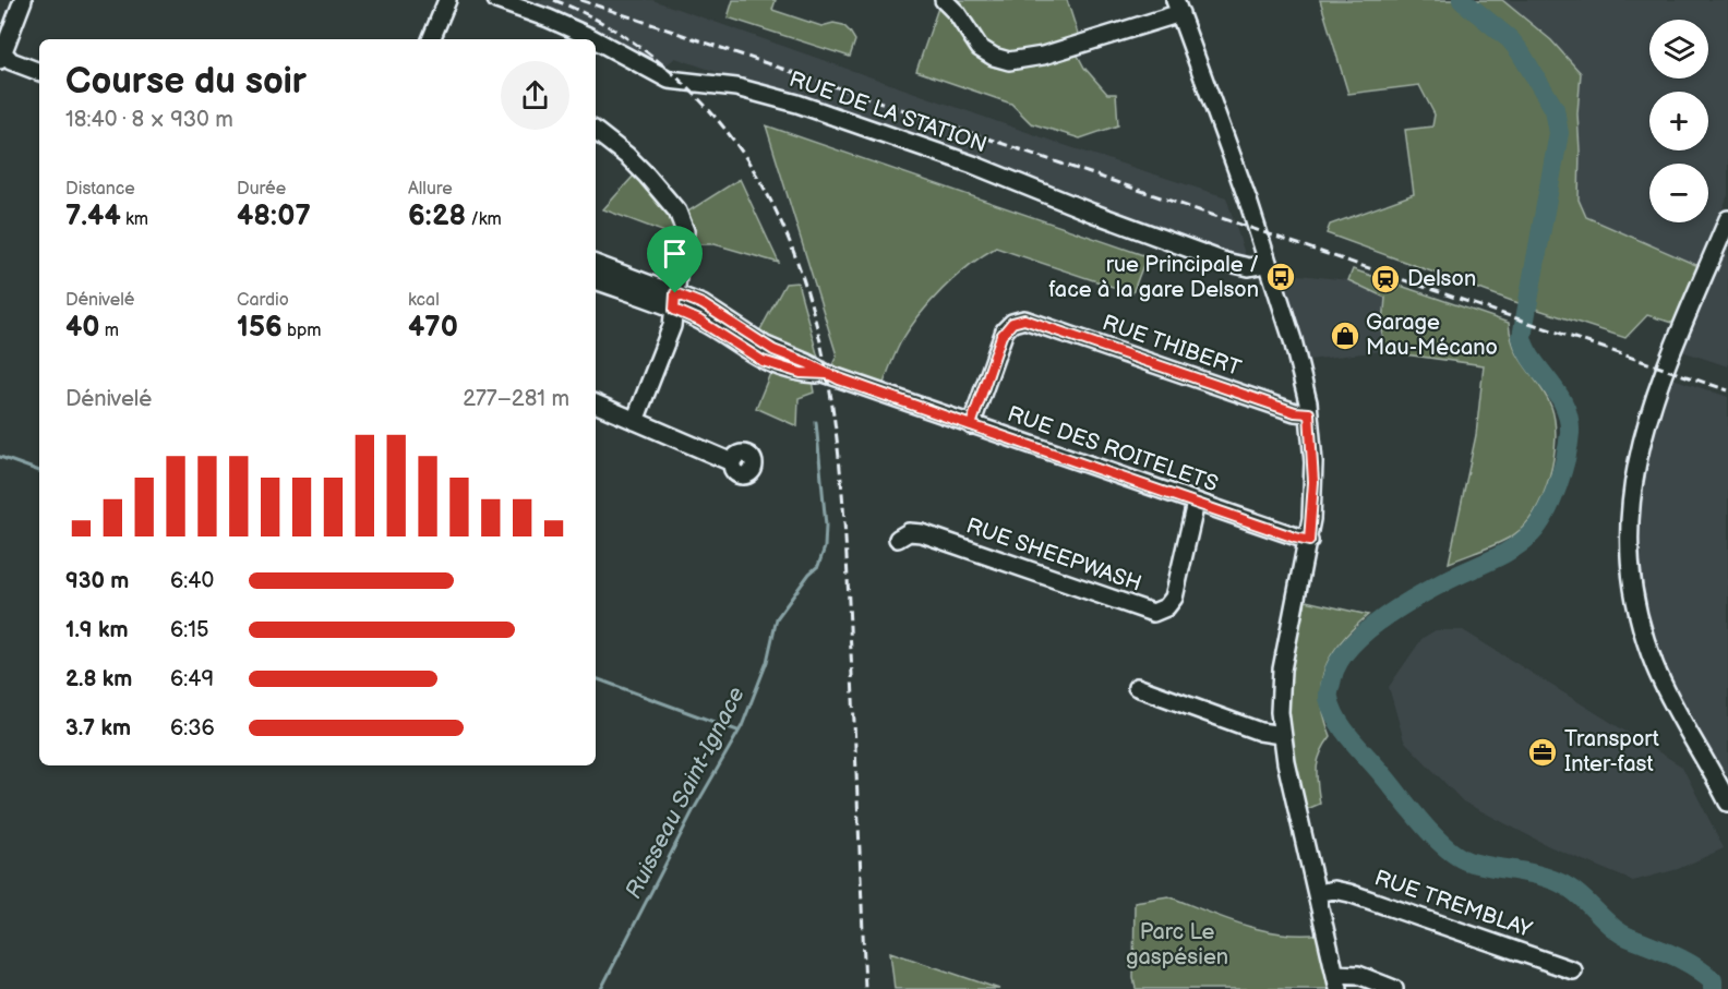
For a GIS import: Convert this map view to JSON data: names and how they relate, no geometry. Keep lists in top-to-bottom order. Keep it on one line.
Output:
{"streets":{"street":["RUE DE LA STATION","RUE THIBERT","RUE DES ROITELETS","RUE SHEEPWASH","RUE TREMBLAY"]},"crossings":[["RUE THIBERT","RUE DES ROITELETS"],["RUE DES ROITELETS","RUE SHEEPWASH"]],"water":["Ruisseau Saint-Ignace"],"parks":["Parc Le gaspésien"],"places":{"bus stop":["rue Principale / face à la gare Delson"],"station":["Delson"],"shop":["Garage Mau-Mécano"],"office":["Transport Inter-fast"]},"page":{"map_buttons":["+","−"],"heading":["Course du soir","18:40 · 8 × 930 m"],"stats":[["Distance","7.44 km"],["Durée","48:07"],["Allure","6:28 /km"],["Dénivelé","40 m"],["Cardio","156 bpm"],["kcal","470"]],"chart":["Dénivelé","277–281 m"],"list":[{"name":"930 m","note":"6:40"},{"name":"1.9 km","note":"6:15"},{"name":"2.8 km","note":"6:49"},{"name":"3.7 km","note":"6:36"}]}}
